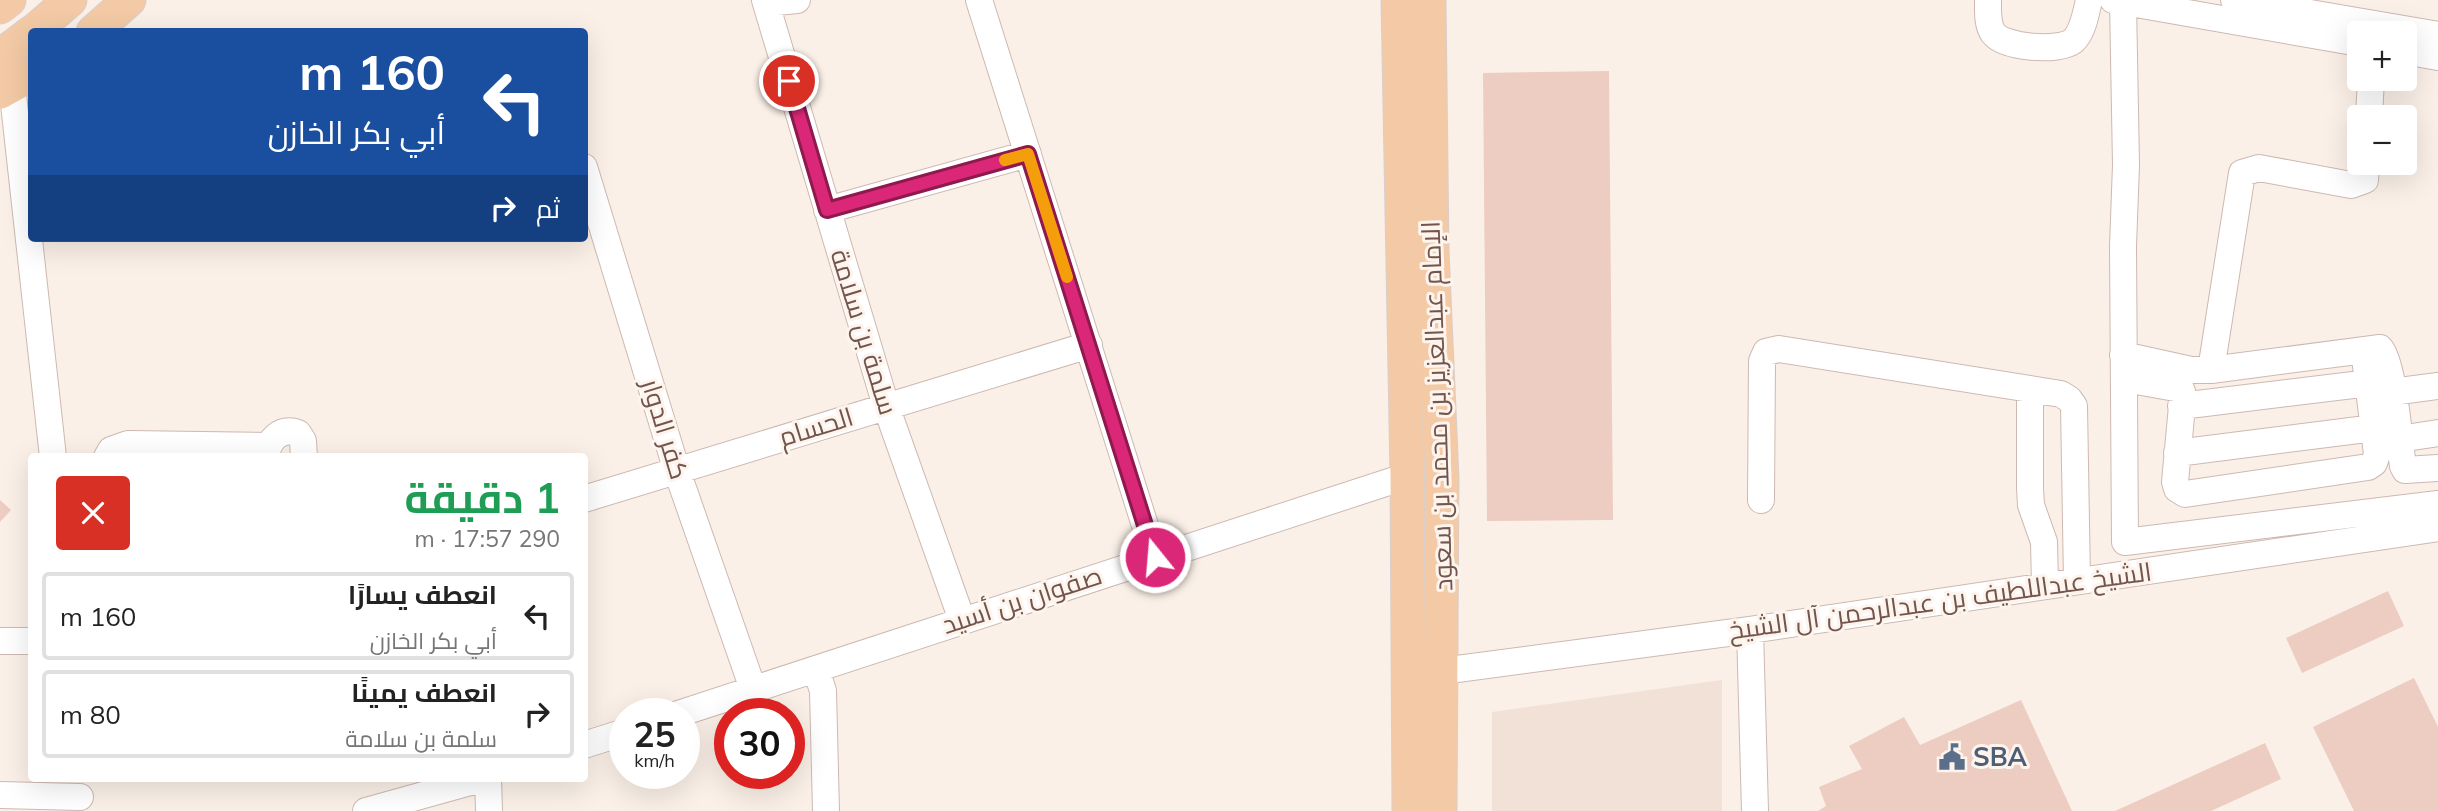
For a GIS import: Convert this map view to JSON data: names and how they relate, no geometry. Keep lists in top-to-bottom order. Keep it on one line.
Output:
{"streets":{"main road":["الإمام عبدالعزيز بن محمد بن سعود"],"street":["سلمة بن سلامة","الحسام","كفر الدوار","صفوان بن أسيد","الشيخ عبداللطيف بن عبدالرحمن آل الشيخ"]},"crossings":[["سلمة بن سلامة","الحسام"],["سلمة بن سلامة","صفوان بن أسيد"],["الإمام عبدالعزيز بن محمد بن سعود","صفوان بن أسيد"],["الإمام عبدالعزيز بن محمد بن سعود","الشيخ عبداللطيف بن عبدالرحمن آل الشيخ"],["الحسام","كفر الدوار"],["كفر الدوار","صفوان بن أسيد"]],"places":{"public building":["SBA"]},"page":{"map_buttons":["+","−"],"turn":["160 m","أبي بكر الخازن"],"then":"ثم","heading":["1 دقيقة","290 m · 17:57"],"list":[{"name":"انعطف يسارًا","note":"أبي بكر الخازن","value":"160 m"},{"name":"انعطف يمينًا","note":"سلمة بن سلامة","value":"80 m"}],"speed":"25 km/h","limit":"30"}}
